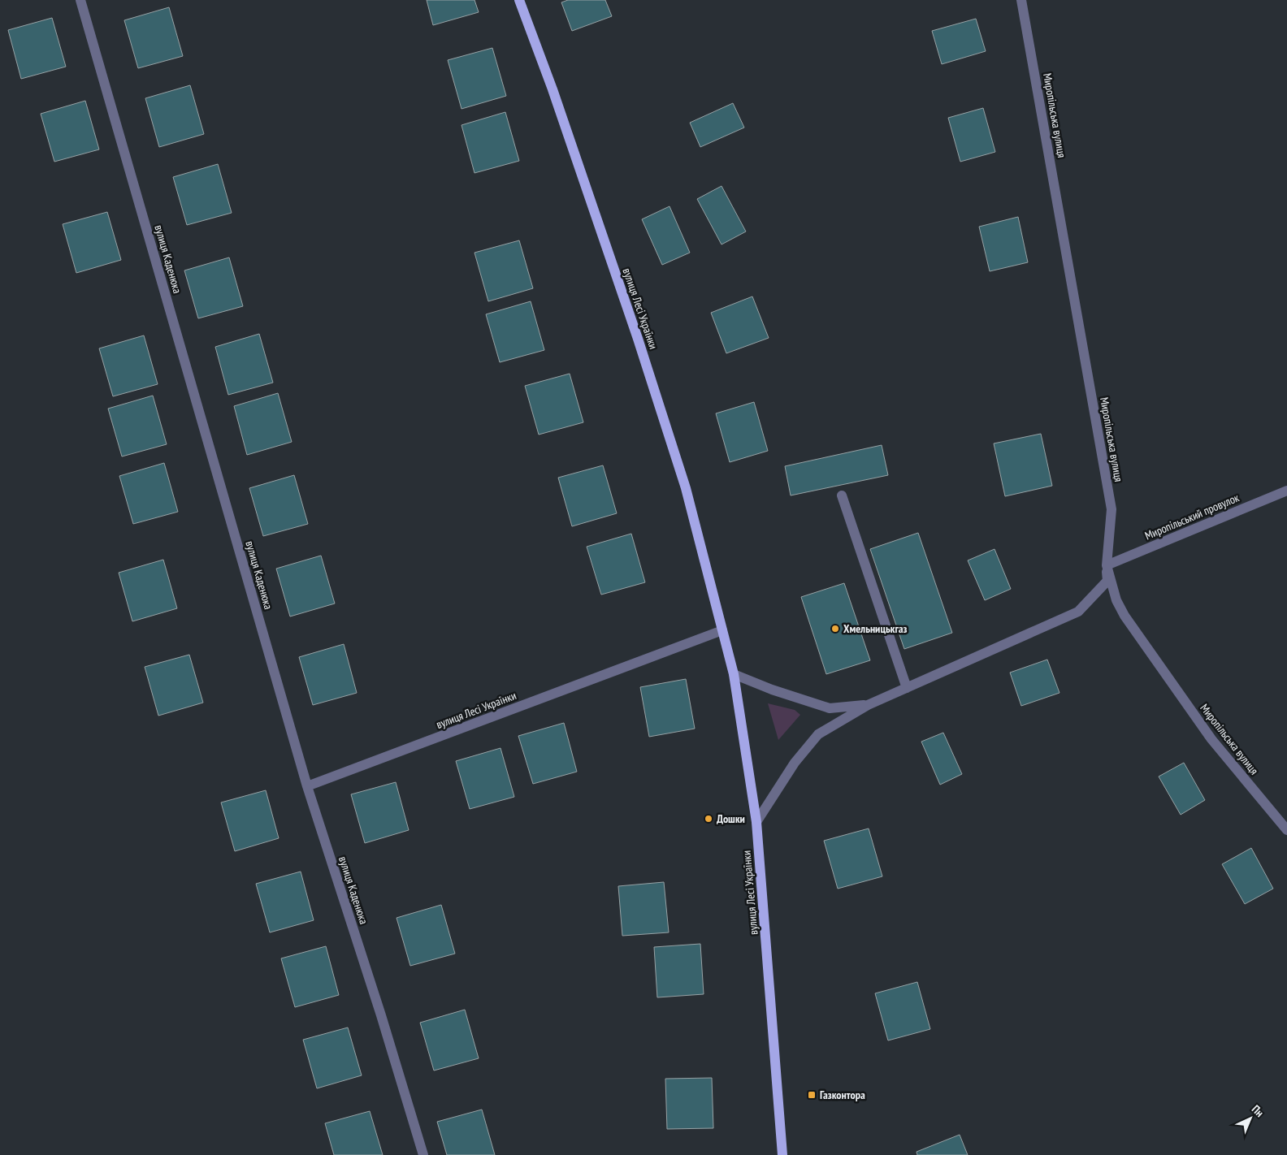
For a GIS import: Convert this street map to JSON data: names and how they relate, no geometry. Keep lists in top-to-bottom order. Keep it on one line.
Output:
{"streets":{"main road":["вулиця Лесі Українки"],"street":["Миропільська вулиця","вулиця Каденюка","Миропільський провулок"]},"crossings":[["Миропільська вулиця","Миропільський провулок"],["вулиця Каденюка","вулиця Лесі Українки"]],"places":{"other":["Хмельницькгаз","Дошки"],"transit":["Газконтора"]},"north":"top right"}
